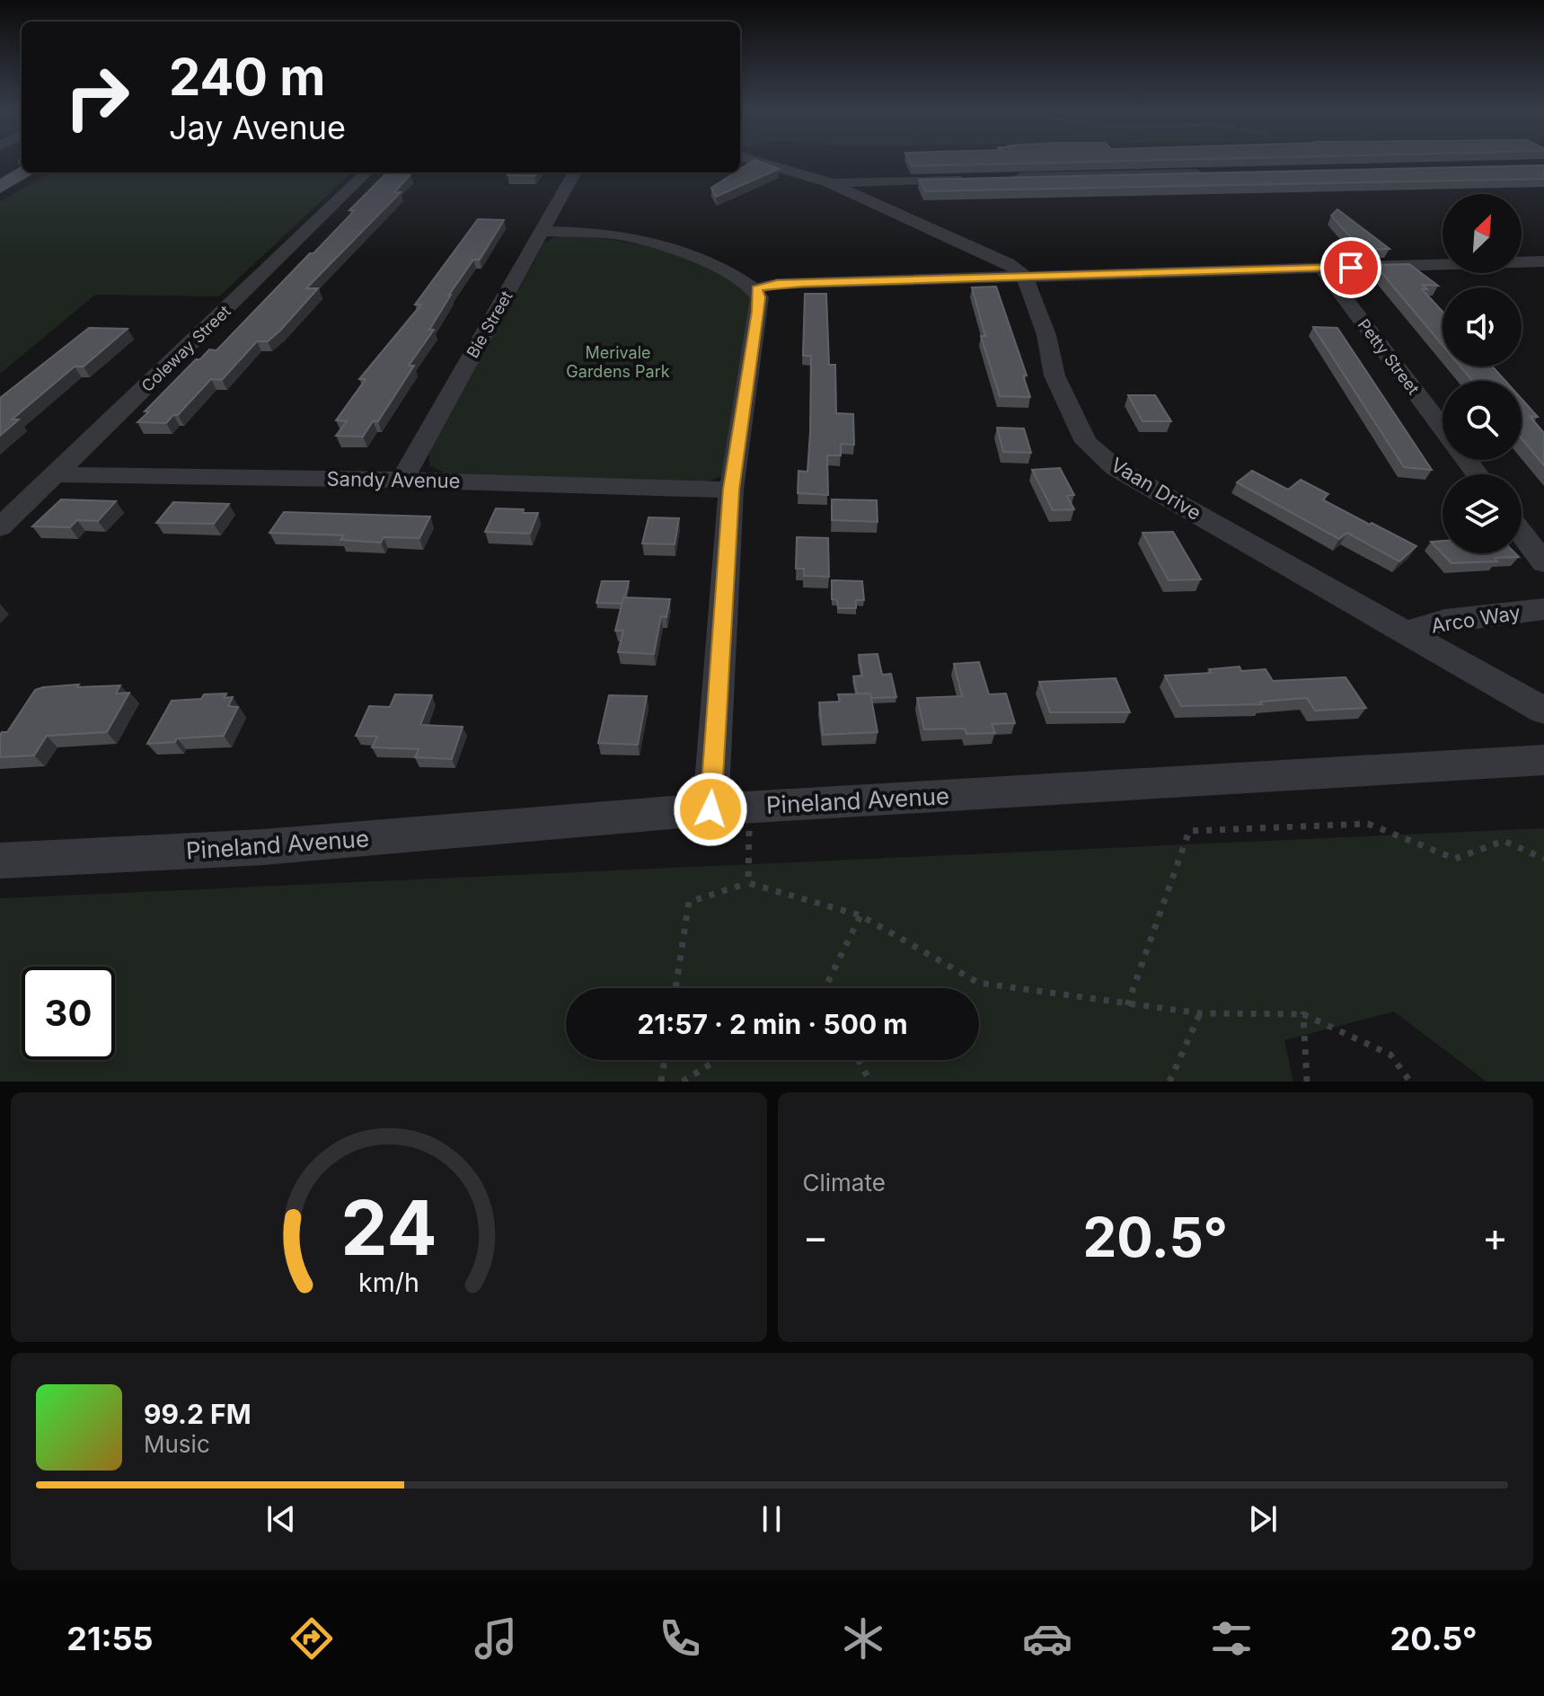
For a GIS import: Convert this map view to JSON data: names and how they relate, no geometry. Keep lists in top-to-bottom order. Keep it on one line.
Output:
{"streets":{"street":["Bie Street","Coleway Street","Petty Street","Sandy Avenue","Vaan Drive","Arco Way","Pineland Avenue"]},"crossings":[["Bie Street","Sandy Avenue"],["Coleway Street","Sandy Avenue"],["Vaan Drive","Arco Way"]],"parks":["Merivale Gardens Park"],"north":"top right","page":{"turn":["240 m","Jay Avenue"],"limit":"30","trip":"21:57 · 2 min · 500 m","tile":"Climate","heat":["−","20.5°","+"],"song":["99.2 FM","Music"],"tabs":["21:55","20.5°"],"gauge":["24","km/h"]}}
